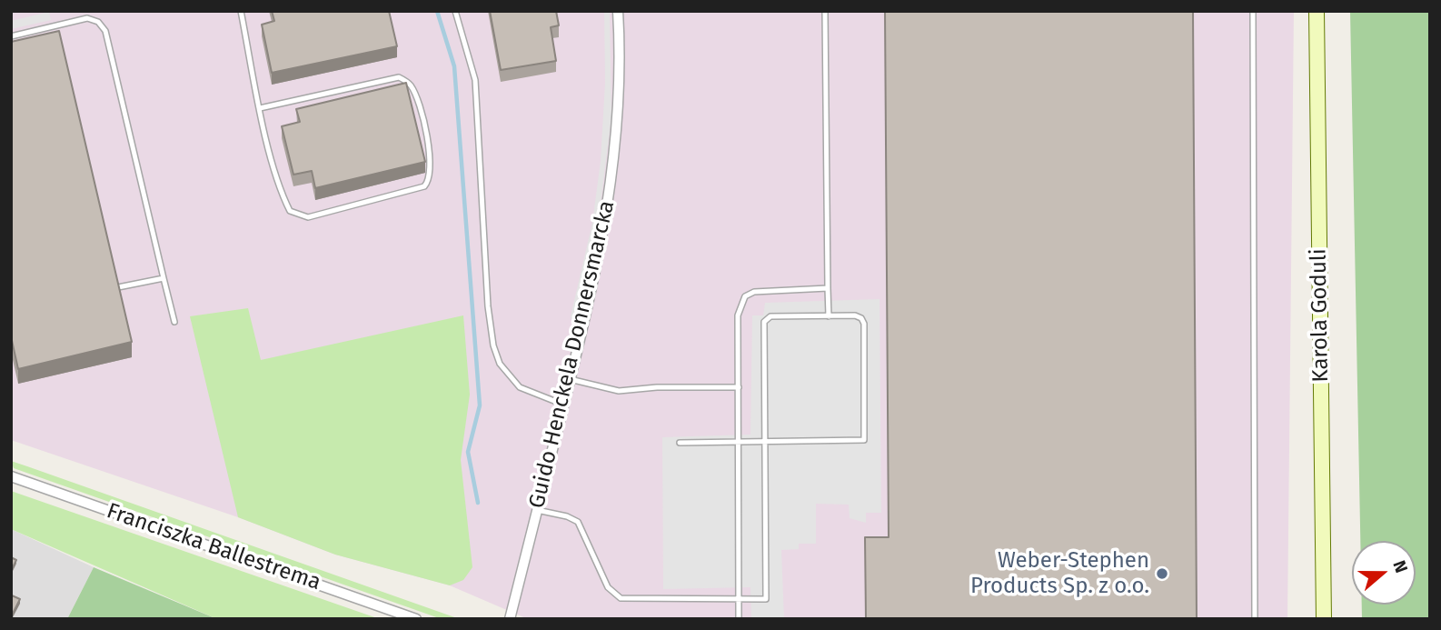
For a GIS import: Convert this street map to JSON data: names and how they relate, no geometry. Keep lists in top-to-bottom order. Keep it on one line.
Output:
{"streets":{"street":["Karola Goduli","Guido Henckela Donnersmarcka","Franciszka Ballestrema"]},"places":["Weber-Stephen Products Sp. z o.o."],"north":"right"}
